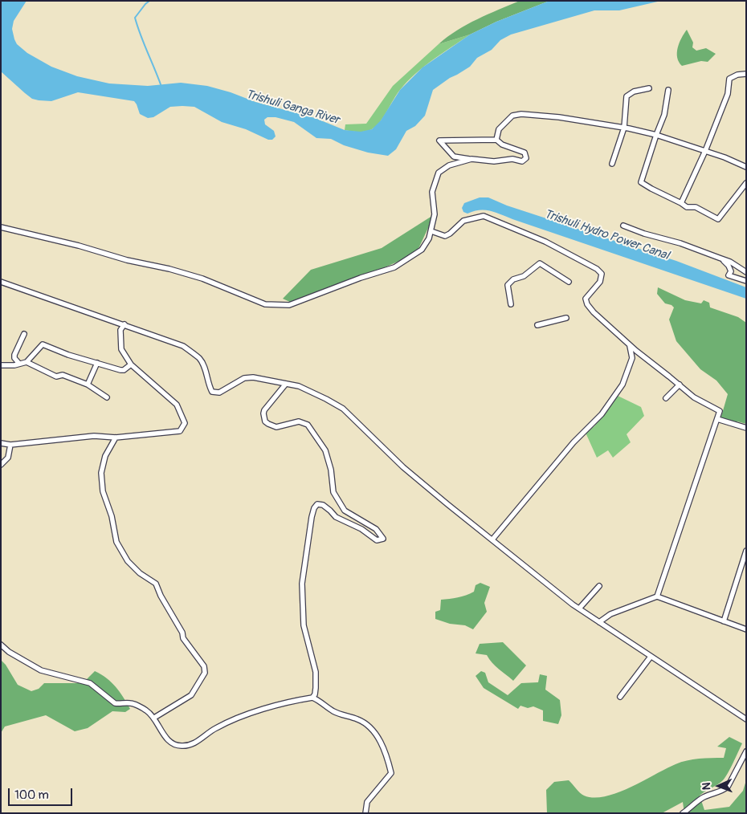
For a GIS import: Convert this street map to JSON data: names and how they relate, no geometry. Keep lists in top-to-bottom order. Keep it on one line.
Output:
{"water":["Trishuli Ganga River","Trishuli Hydro Power Canal"],"scale_bar":"100 m","north":"left"}
